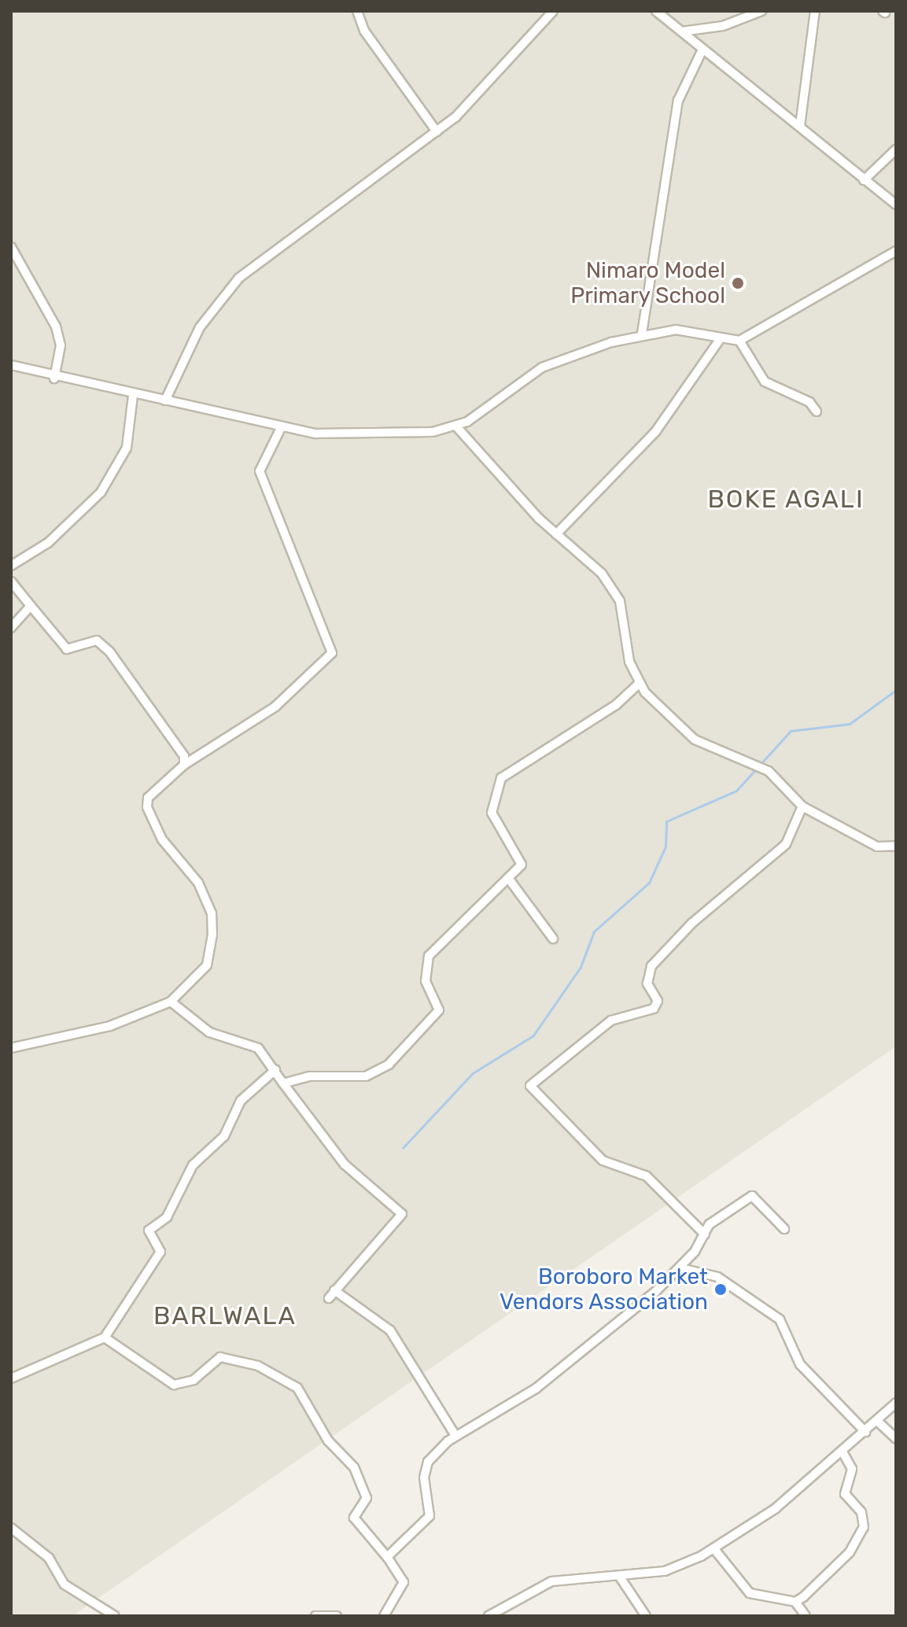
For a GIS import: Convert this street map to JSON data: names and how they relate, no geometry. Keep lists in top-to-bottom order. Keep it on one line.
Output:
{"districts":["BOKE AGALI","BARLWALA"],"places":["Nimaro Model Primary School","Boroboro Market Vendors Association"]}
